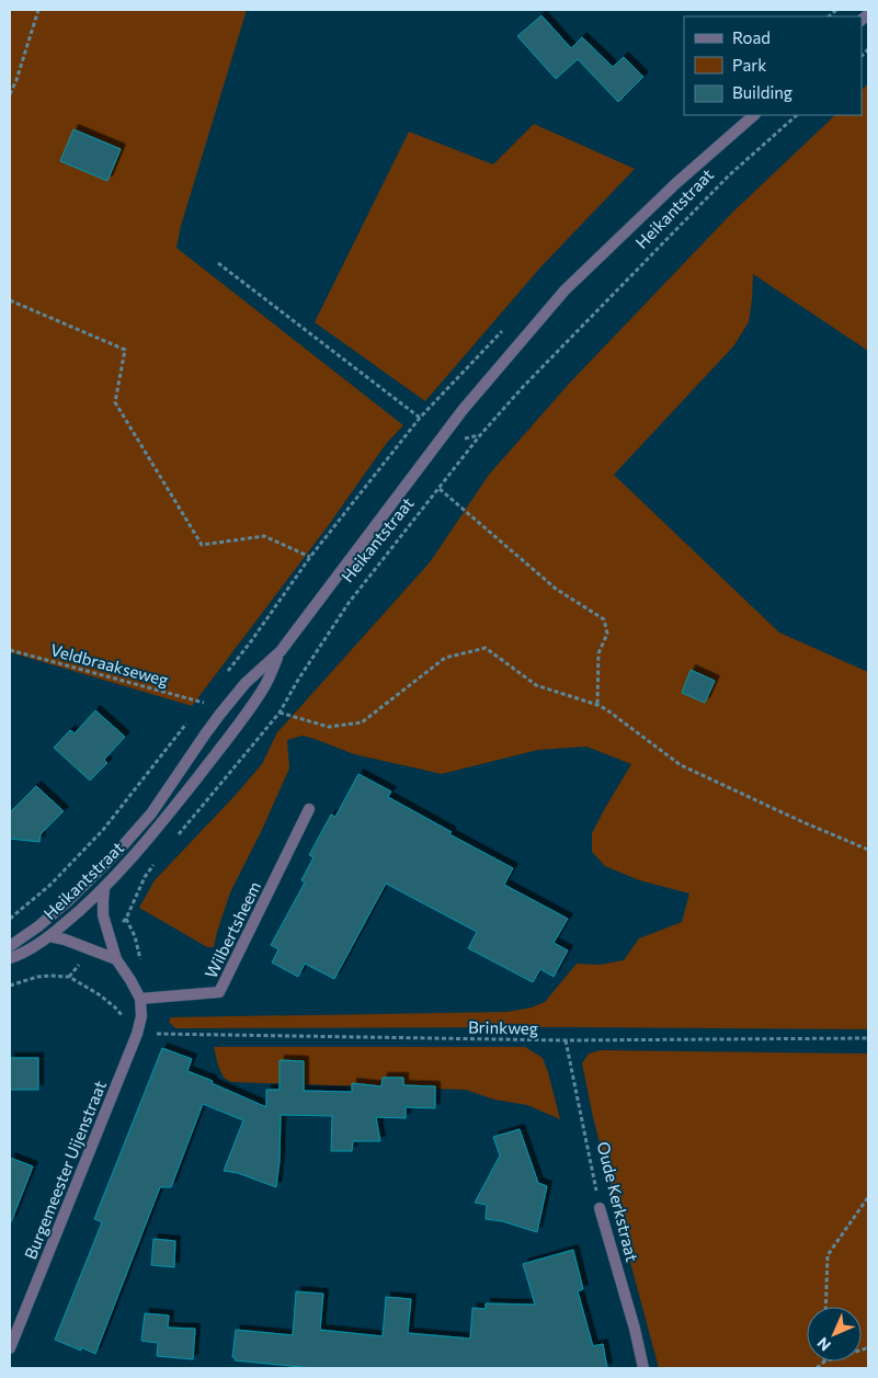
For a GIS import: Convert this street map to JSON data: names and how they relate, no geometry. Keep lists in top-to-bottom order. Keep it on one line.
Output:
{"streets":{"street":["Heikantstraat","Wilbertsheem","Burgemeester Uijenstraat","Oude Kerkstraat"],"path":["Veldbraakseweg","Brinkweg"]},"crossings":[["Wilbertsheem","Burgemeester Uijenstraat"],["Brinkweg","Burgemeester Uijenstraat"],["Brinkweg","Oude Kerkstraat"]],"legend":["Road","Park","Building"],"north":"bottom left"}
